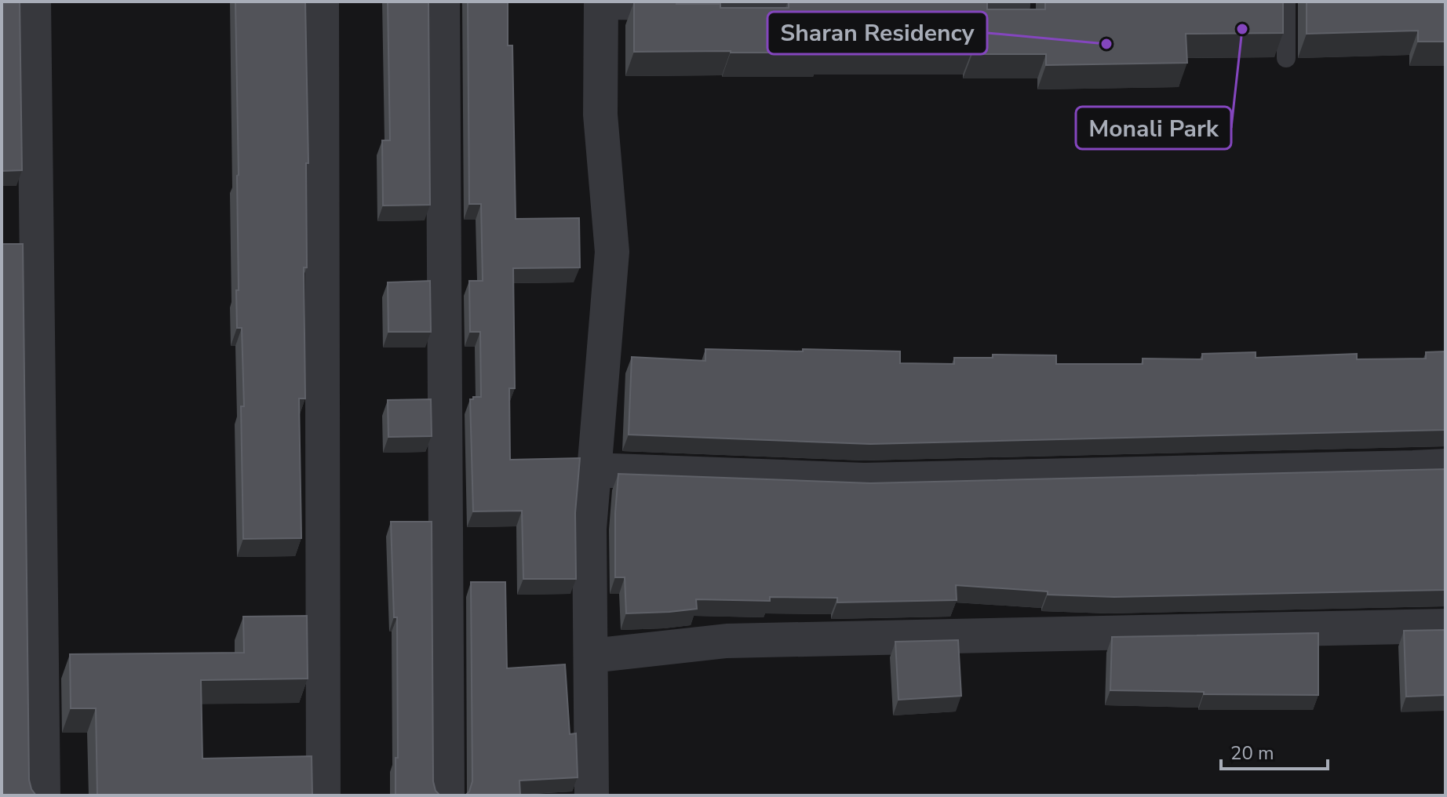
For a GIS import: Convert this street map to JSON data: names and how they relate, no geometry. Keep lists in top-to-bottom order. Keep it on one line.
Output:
{"places":["Monali Park","Sharan Residency"],"scale_bar":"20 m"}
